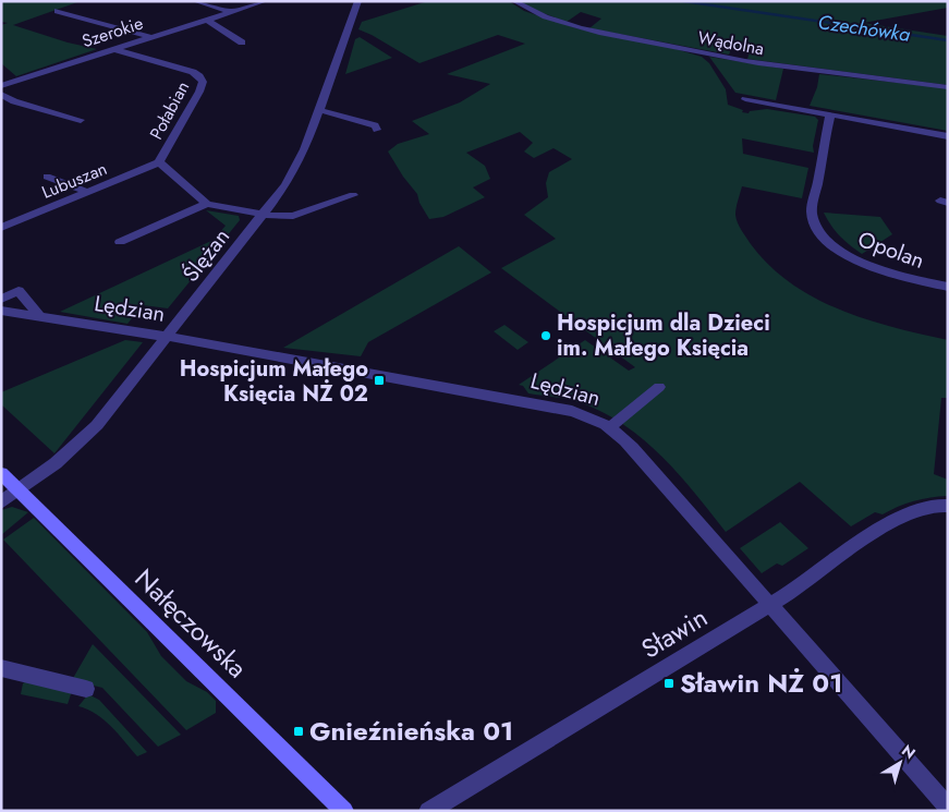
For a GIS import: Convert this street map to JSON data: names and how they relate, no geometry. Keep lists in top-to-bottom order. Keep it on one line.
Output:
{"streets":{"main road":["Nałęczowska"],"street":["Szerokie","Wądolna","Połabian","Lubuszan","Opolan","Ślężan","Lędzian","Sławin"]},"crossings":[["Szerokie","Połabian"],["Połabian","Lubuszan"],["Połabian","Ślężan"],["Ślężan","Lędzian"],["Ślężan","Nałęczowska"],["Lędzian","Sławin"]],"water":["Czechówka"],"places":{"other":["Hospicjum dla Dzieci im. Małego Księcia"],"transit":["Hospicjum Małego Księcia NŻ 02","Sławin NŻ 01","Gnieźnieńska 01"]},"north":"top right"}
